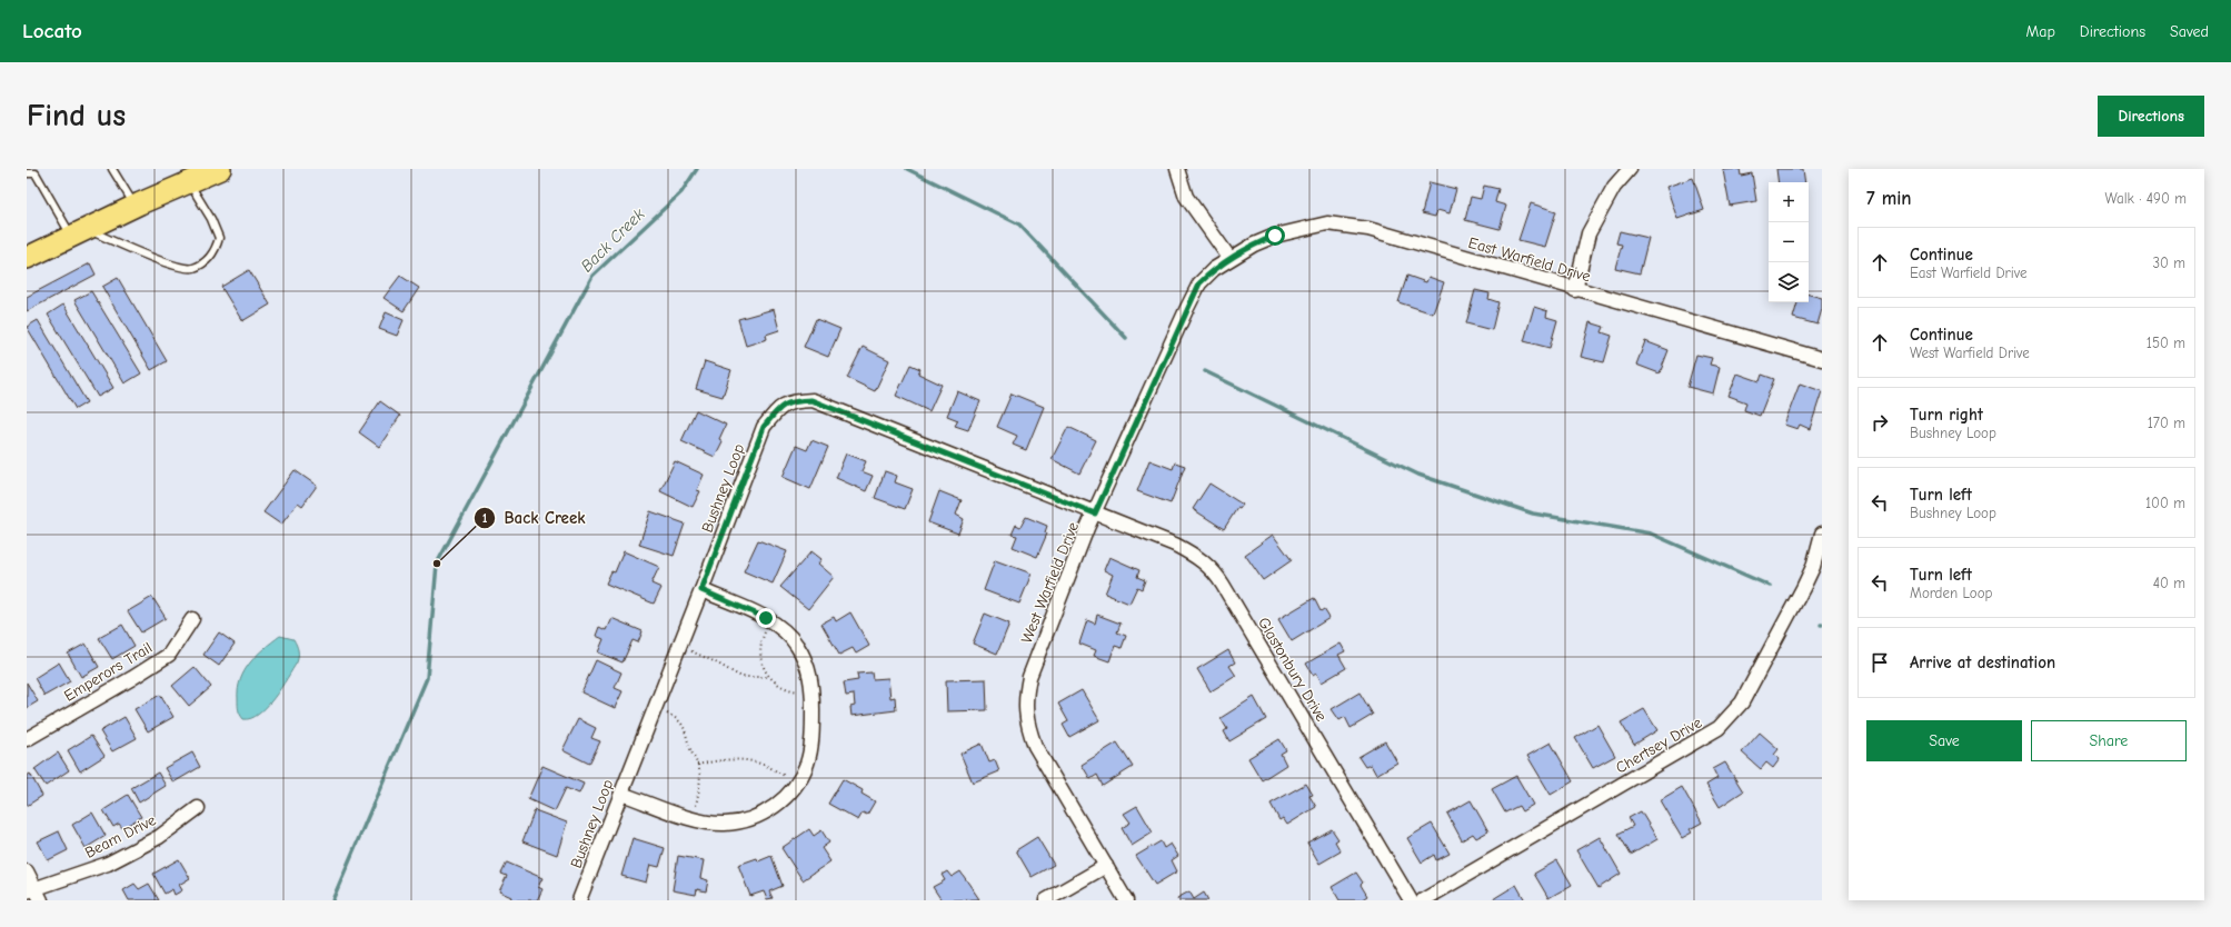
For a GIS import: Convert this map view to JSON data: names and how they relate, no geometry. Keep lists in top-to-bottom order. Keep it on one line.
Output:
{"streets":{"street":["East Warfield Drive","Bushney Loop","West Warfield Drive","Glastonbury Drive","Emperors Trail","Chertsey Drive","Beam Drive"]},"crossings":[["East Warfield Drive","West Warfield Drive"],["Bushney Loop","West Warfield Drive"],["Bushney Loop","Glastonbury Drive"],["West Warfield Drive","Glastonbury Drive"]],"water":["Back Creek"],"places":["Back Creek"],"page":{"header":"Locato","nav":["Map","Directions","Saved"],"buttons":["Directions",["Save","Share"]],"title":"Find us","heading":["7 min","Walk · 490 m"],"map_buttons":["+","−"],"list":[["Continue","East Warfield Drive","30 m"],["Continue","West Warfield Drive","150 m"],["Turn right","Bushney Loop","170 m"],["Turn left","Bushney Loop","100 m"],["Turn left","Morden Loop","40 m"],"Arrive at destination"]}}
